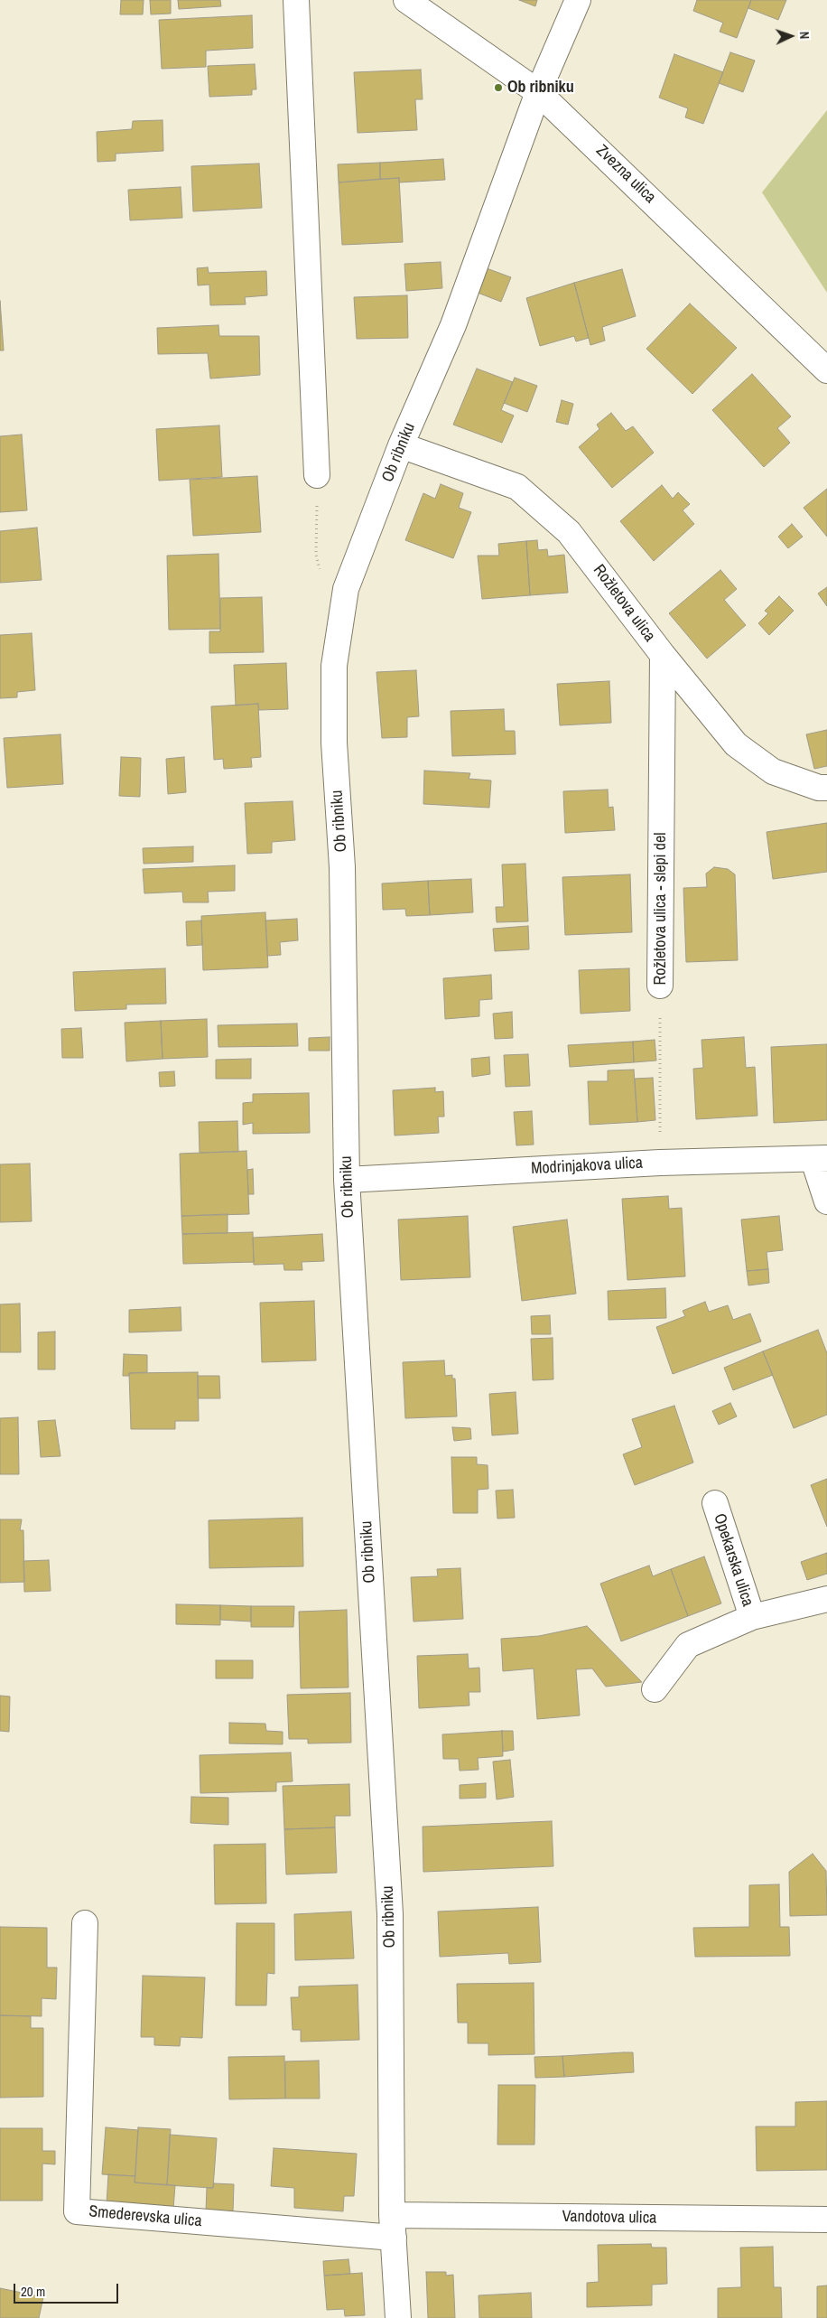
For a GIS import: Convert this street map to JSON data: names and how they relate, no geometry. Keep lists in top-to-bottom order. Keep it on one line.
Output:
{"streets":{"street":["Zvezna ulica","Ob ribniku","Rožletova ulica","Rožletova ulica - slepi del","Modrinjakova ulica","Opekarska ulica","Smederevska ulica","Vandotova ulica"]},"crossings":[["Zvezna ulica","Ob ribniku"],["Ob ribniku","Rožletova ulica"],["Ob ribniku","Modrinjakova ulica"],["Ob ribniku","Smederevska ulica"],["Ob ribniku","Vandotova ulica"],["Rožletova ulica","Rožletova ulica - slepi del"],["Rožletova ulica - slepi del","Modrinjakova ulica"],["Smederevska ulica","Vandotova ulica"]],"places":["Ob ribniku"],"scale_bar":"20 m","north":"right"}
